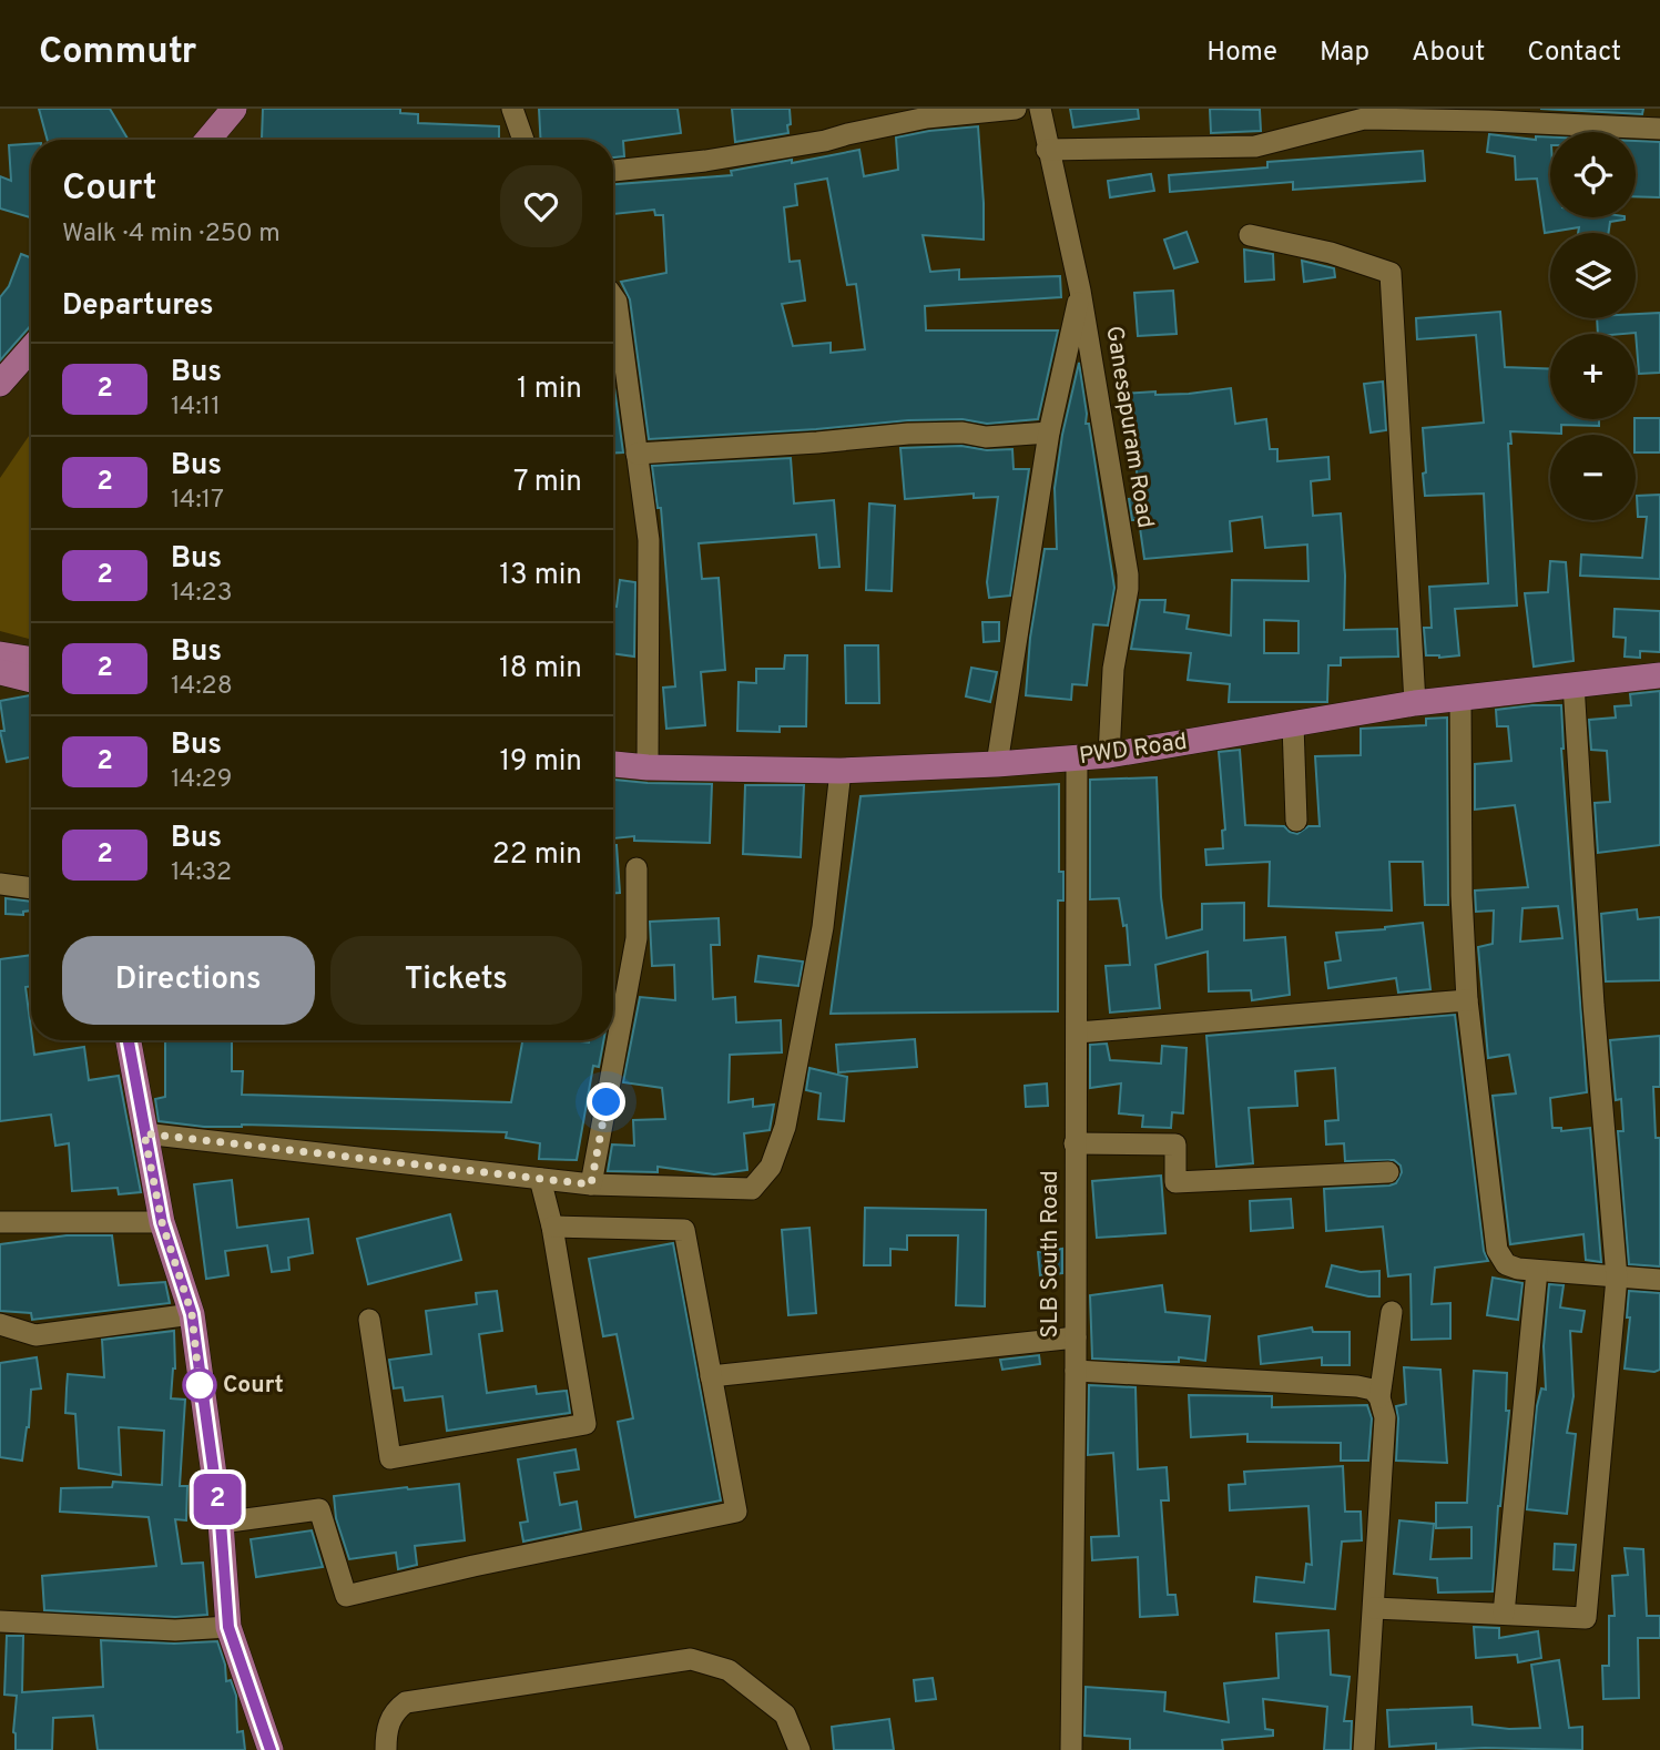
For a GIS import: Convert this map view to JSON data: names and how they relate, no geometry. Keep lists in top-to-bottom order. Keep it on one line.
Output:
{"streets":{"main road":["PWD Road"],"street":["Ganesapuram Road","SLB South Road"]},"crossings":[["Ganesapuram Road","PWD Road"],["PWD Road","SLB South Road"]],"places":["Court"],"lines":["bus line 2"],"page":{"header":"Commutr","nav":["Home","Map","About","Contact"],"on_map":"2","map_buttons":["+","−"],"heading":[["Court","Walk · 4 min · 250 m"],"Departures"],"list":[{"mark":"2","name":"Bus","note":"14:11","value":"1 min"},{"mark":"2","name":"Bus","note":"14:17","value":"7 min"},{"mark":"2","name":"Bus","note":"14:23","value":"13 min"},{"mark":"2","name":"Bus","note":"14:28","value":"18 min"},{"mark":"2","name":"Bus","note":"14:29","value":"19 min"},{"mark":"2","name":"Bus","note":"14:32","value":"22 min"}],"buttons":["Directions","Tickets"]}}
